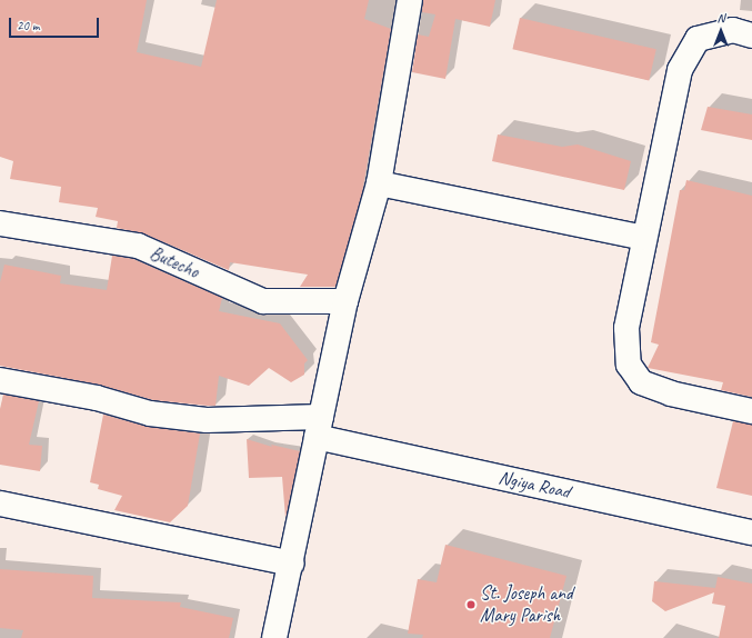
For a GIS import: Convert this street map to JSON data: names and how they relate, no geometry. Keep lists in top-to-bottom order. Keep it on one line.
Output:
{"streets":{"street":["Butecho","Ngiya Road"]},"places":["St. Joseph and Mary Parish"],"scale_bar":"20 m","north":"top"}
